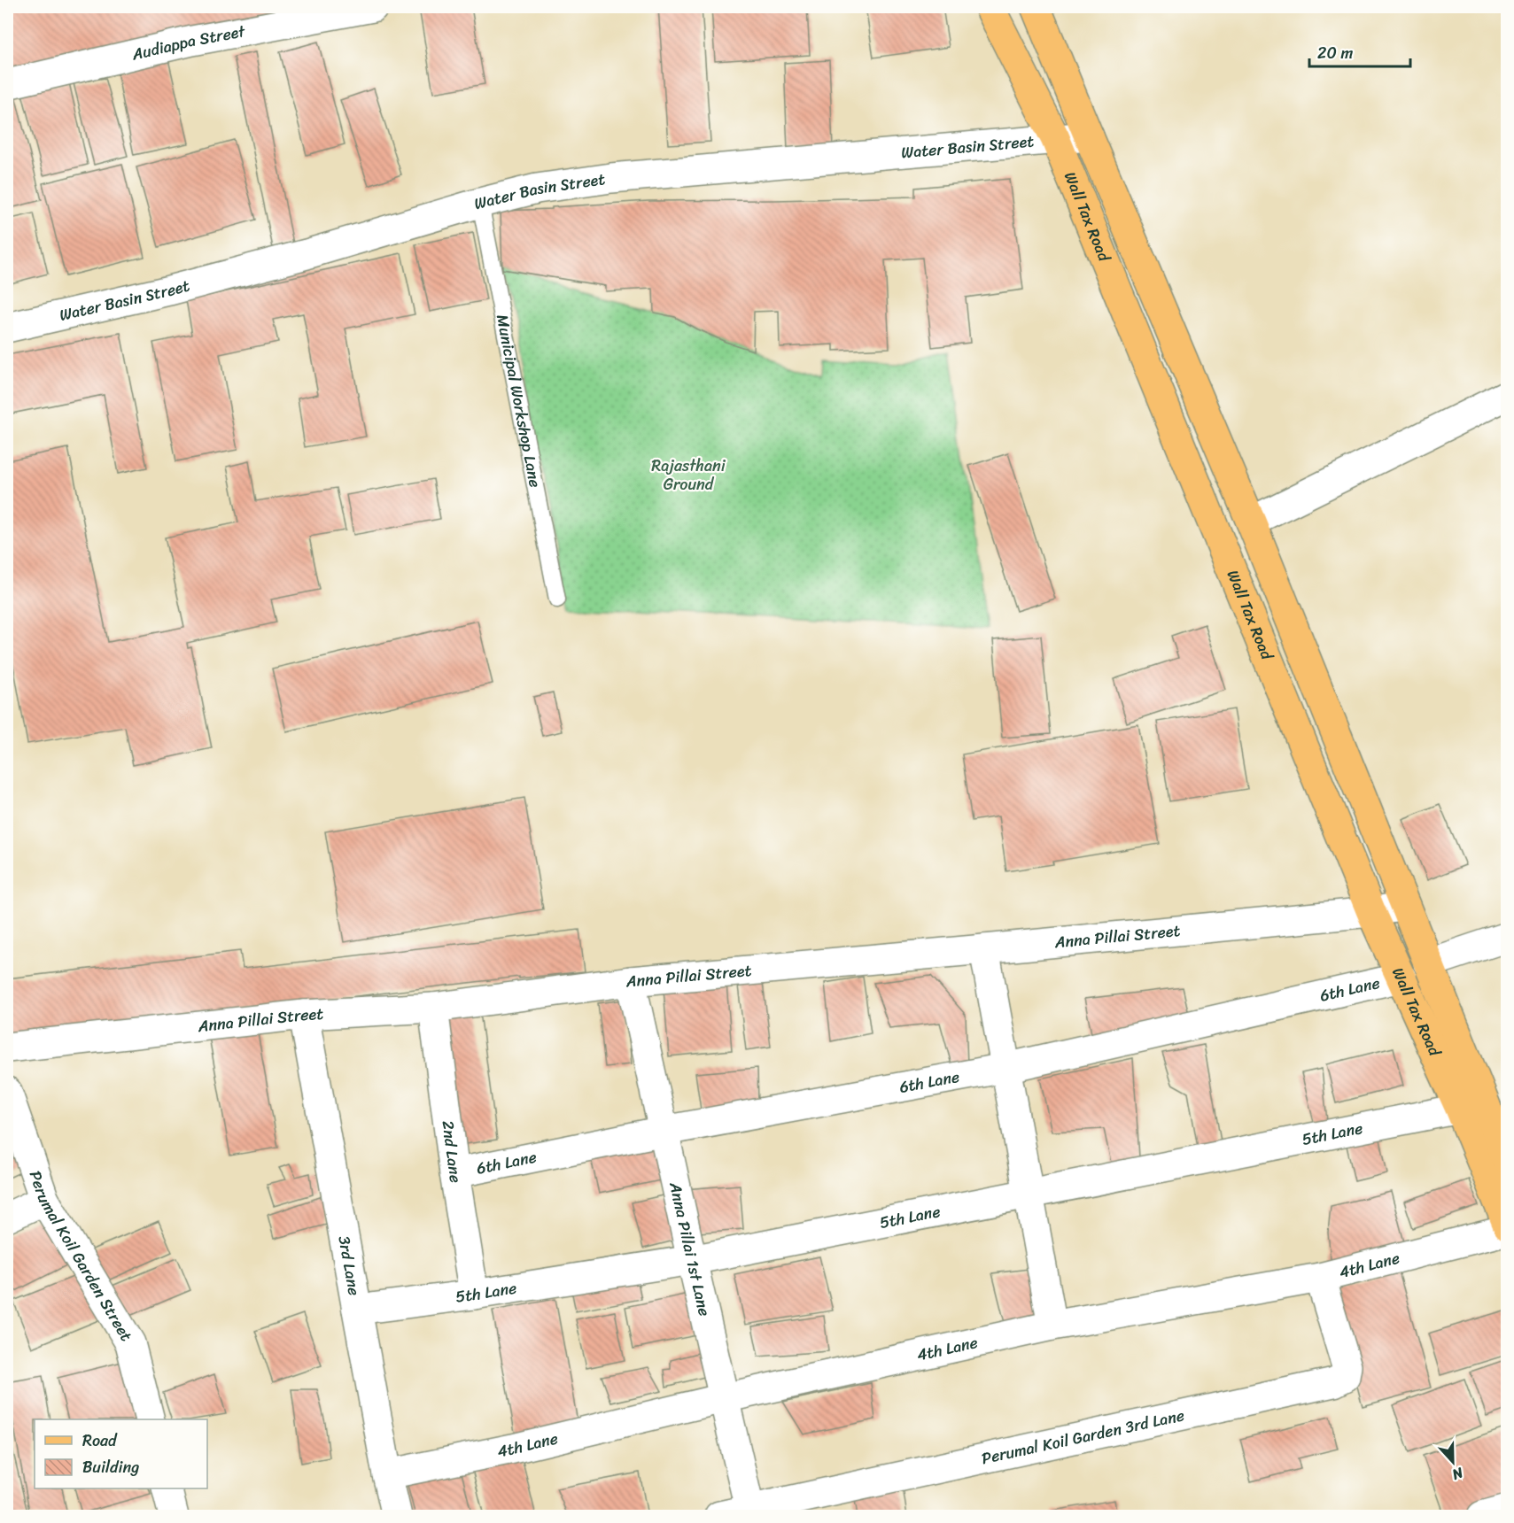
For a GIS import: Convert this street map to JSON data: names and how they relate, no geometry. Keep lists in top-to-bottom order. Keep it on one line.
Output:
{"streets":{"main road":["Wall Tax Road"],"street":["Audiappa Street","Water Basin Street","Anna Pillai Street","6th Lane","5th Lane","2nd Lane","Anna Pillai 1st Lane","Perumal Koil Garden Street","3rd Lane","4th Lane","Perumal Koil Garden 3rd Lane"],"lane":["Municipal Workshop Lane"]},"crossings":[["Water Basin Street","Wall Tax Road"],["Water Basin Street","Municipal Workshop Lane"],["Wall Tax Road","Anna Pillai Street"],["Wall Tax Road","6th Lane"],["Wall Tax Road","5th Lane"],["Anna Pillai Street","2nd Lane"],["Anna Pillai Street","Anna Pillai 1st Lane"],["Anna Pillai Street","3rd Lane"],["6th Lane","2nd Lane"],["6th Lane","Anna Pillai 1st Lane"],["5th Lane","2nd Lane"],["5th Lane","Anna Pillai 1st Lane"],["5th Lane","3rd Lane"],["Anna Pillai 1st Lane","4th Lane"],["Anna Pillai 1st Lane","Perumal Koil Garden 3rd Lane"],["3rd Lane","4th Lane"],["4th Lane","Perumal Koil Garden 3rd Lane"]],"parks":["Rajasthani Ground"],"legend":["Road","Building"],"scale_bar":"20 m","north":"bottom"}
